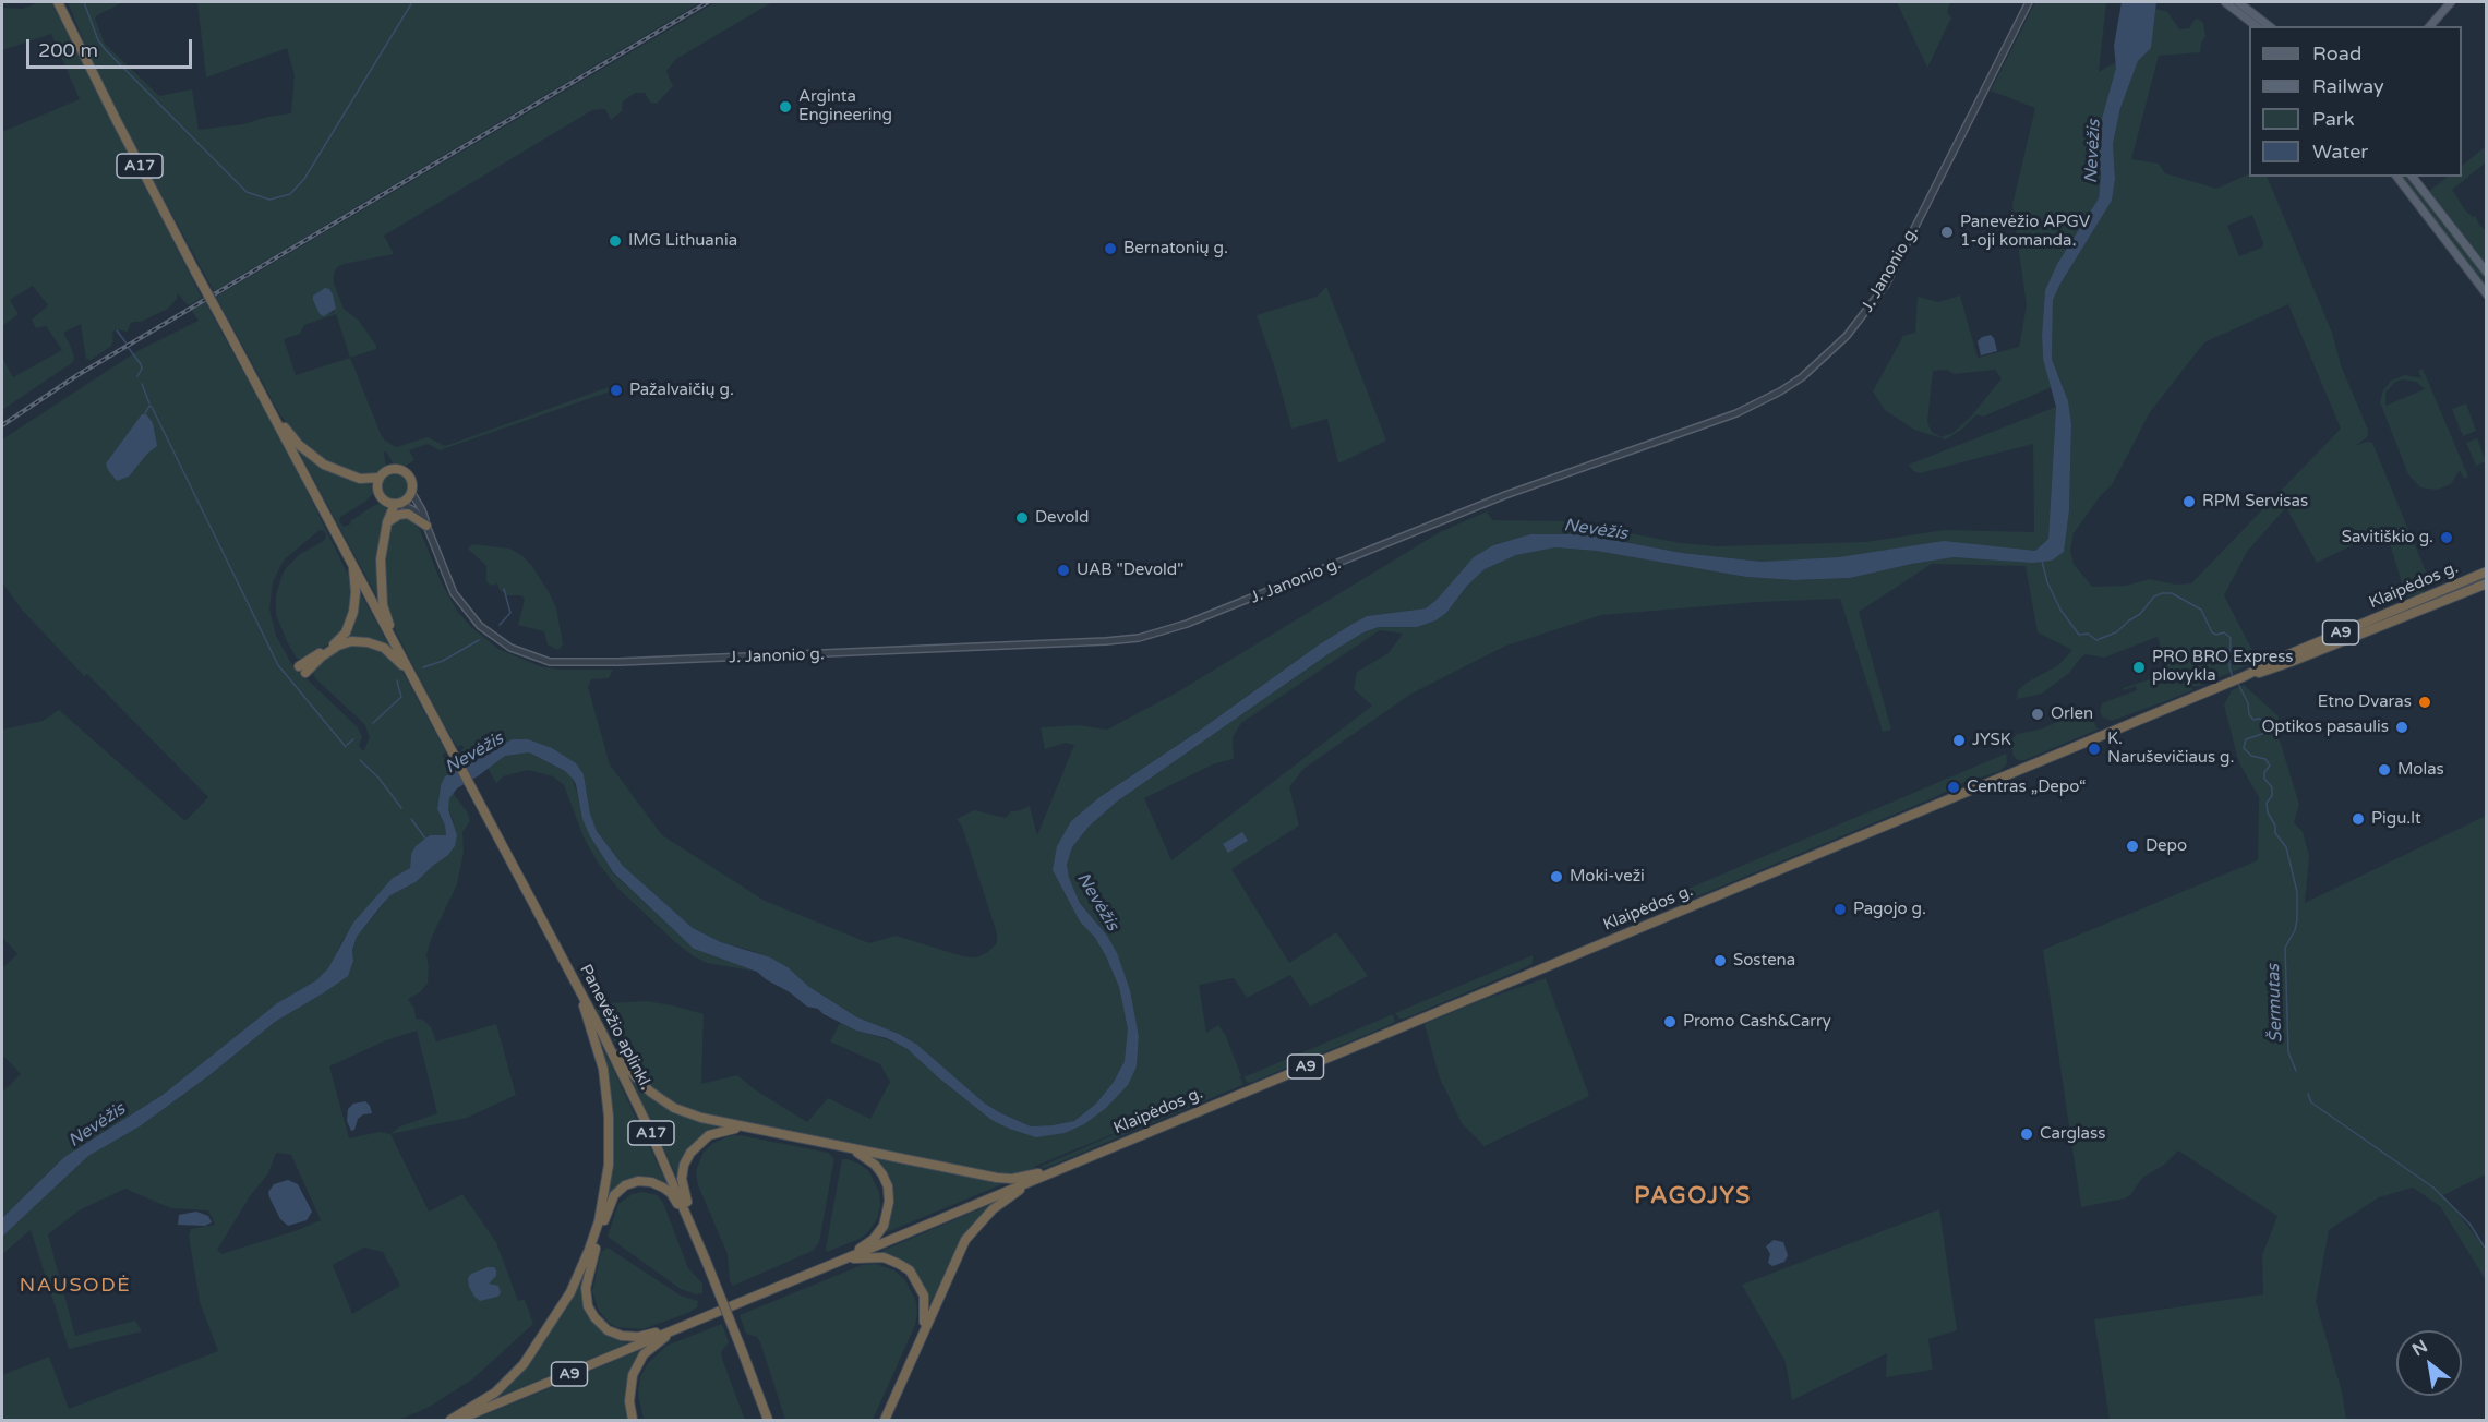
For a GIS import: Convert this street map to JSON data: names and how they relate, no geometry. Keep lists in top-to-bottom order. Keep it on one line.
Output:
{"streets":{"highway":["A17","Klaipėdos g.","A9","Panevėžio aplinkl."],"street":["J. Janonio g."]},"crossings":[["A17","Panevėžio aplinkl."],["Klaipėdos g.","A9"]],"districts":["PAGOJYS","NAUSODĖ"],"water":["Nevėžis","Šermutas"],"places":["Arginta Engineering","Panevėžio APGV 1-oji komanda.","IMG Lithuania","Bernatonių g.","Pažalvaičių g.","RPM Servisas","Devold","Savitiškio g.","UAB \"Devold\"","PRO BRO Express plovykla","Etno Dvaras","Orlen","Optikos pasaulis","JYSK","K. Naruševičiaus g.","Molas","Centras „Depo“","Pigu.lt","Depo","Moki-veži","Pagojo g.","Sostena","Promo Cash&Carry","Carglass"],"legend":["Road","Railway","Park","Water"],"scale_bar":"200 m","north":"top left"}
